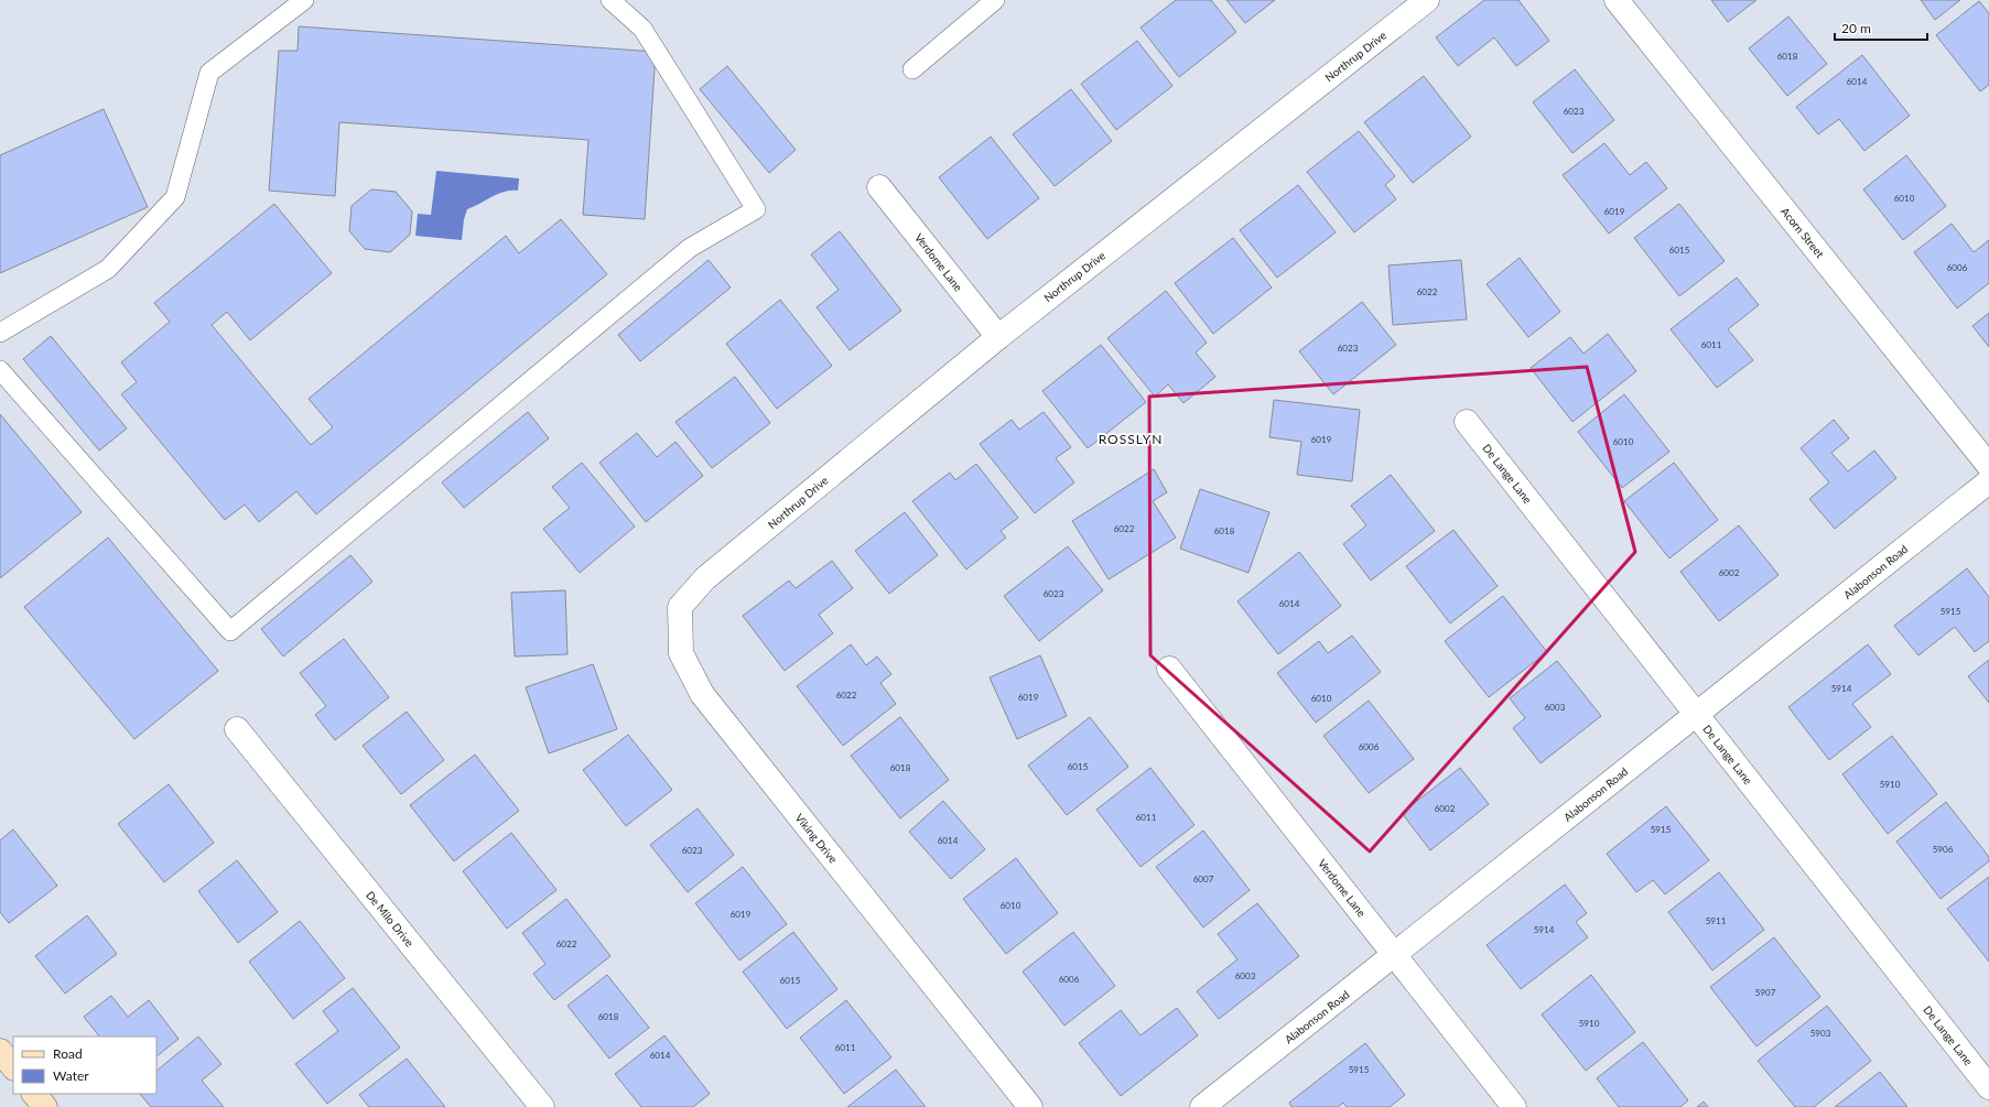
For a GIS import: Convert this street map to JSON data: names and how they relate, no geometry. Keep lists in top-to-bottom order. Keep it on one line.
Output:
{"streets":{"street":["Northrup Drive","Acorn Street","Verdome Lane","De Lange Lane","Alabonson Road","Viking Drive","De Milo Drive"]},"crossings":[["Northrup Drive","Verdome Lane"],["Northrup Drive","Viking Drive"],["Verdome Lane","Alabonson Road"],["De Lange Lane","Alabonson Road"]],"districts":["ROSSLYN"],"house_numbers":["6018","6014","6023","6010","6019","6015","6006","6022","6011","6023","6019","6010","6022","6018","6002","6023","6014","5915","5914","6022","6019","6010","6003","6006","6015","6018","5910","6002","6011","5915","6014","5906","6023","6007","6010","6019","5911","5914","6022","6003","6006","6015","5907","6018","5910","5903","6011","6014","5915"],"legend":["Road","Water"],"scale_bar":"20 m"}
